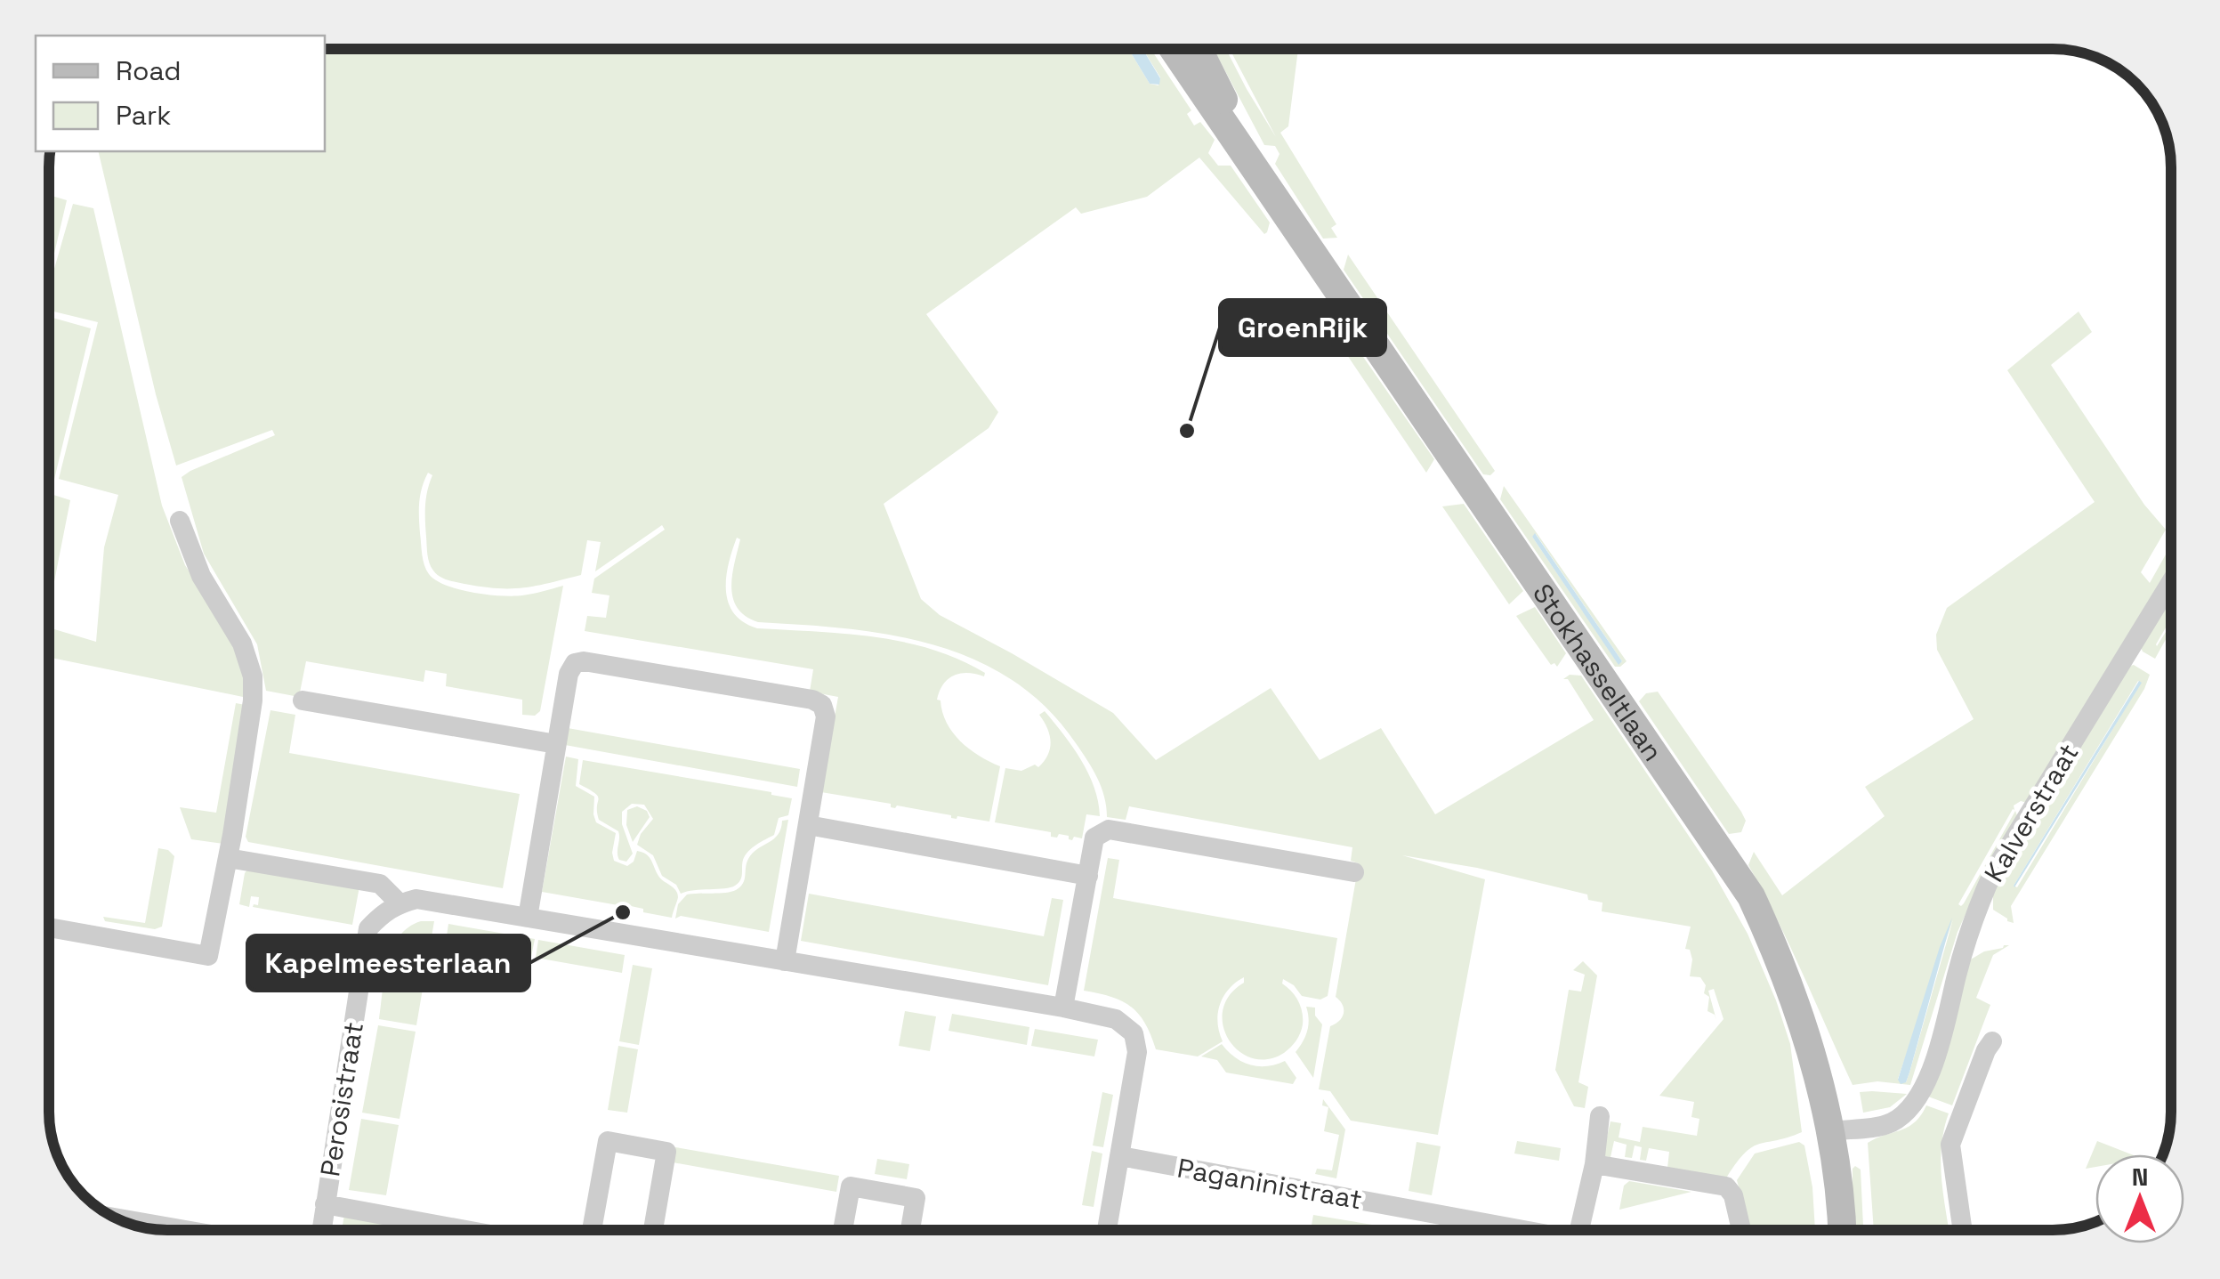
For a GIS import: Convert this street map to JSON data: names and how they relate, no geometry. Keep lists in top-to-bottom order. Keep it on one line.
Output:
{"streets":{"street":["Stokhasseltlaan","Kalverstraat","Perosistraat","Paganinistraat"]},"crossings":[["Stokhasseltlaan","Kalverstraat"]],"places":["GroenRijk","Kapelmeesterlaan"],"legend":["Road","Park"],"north":"top"}
